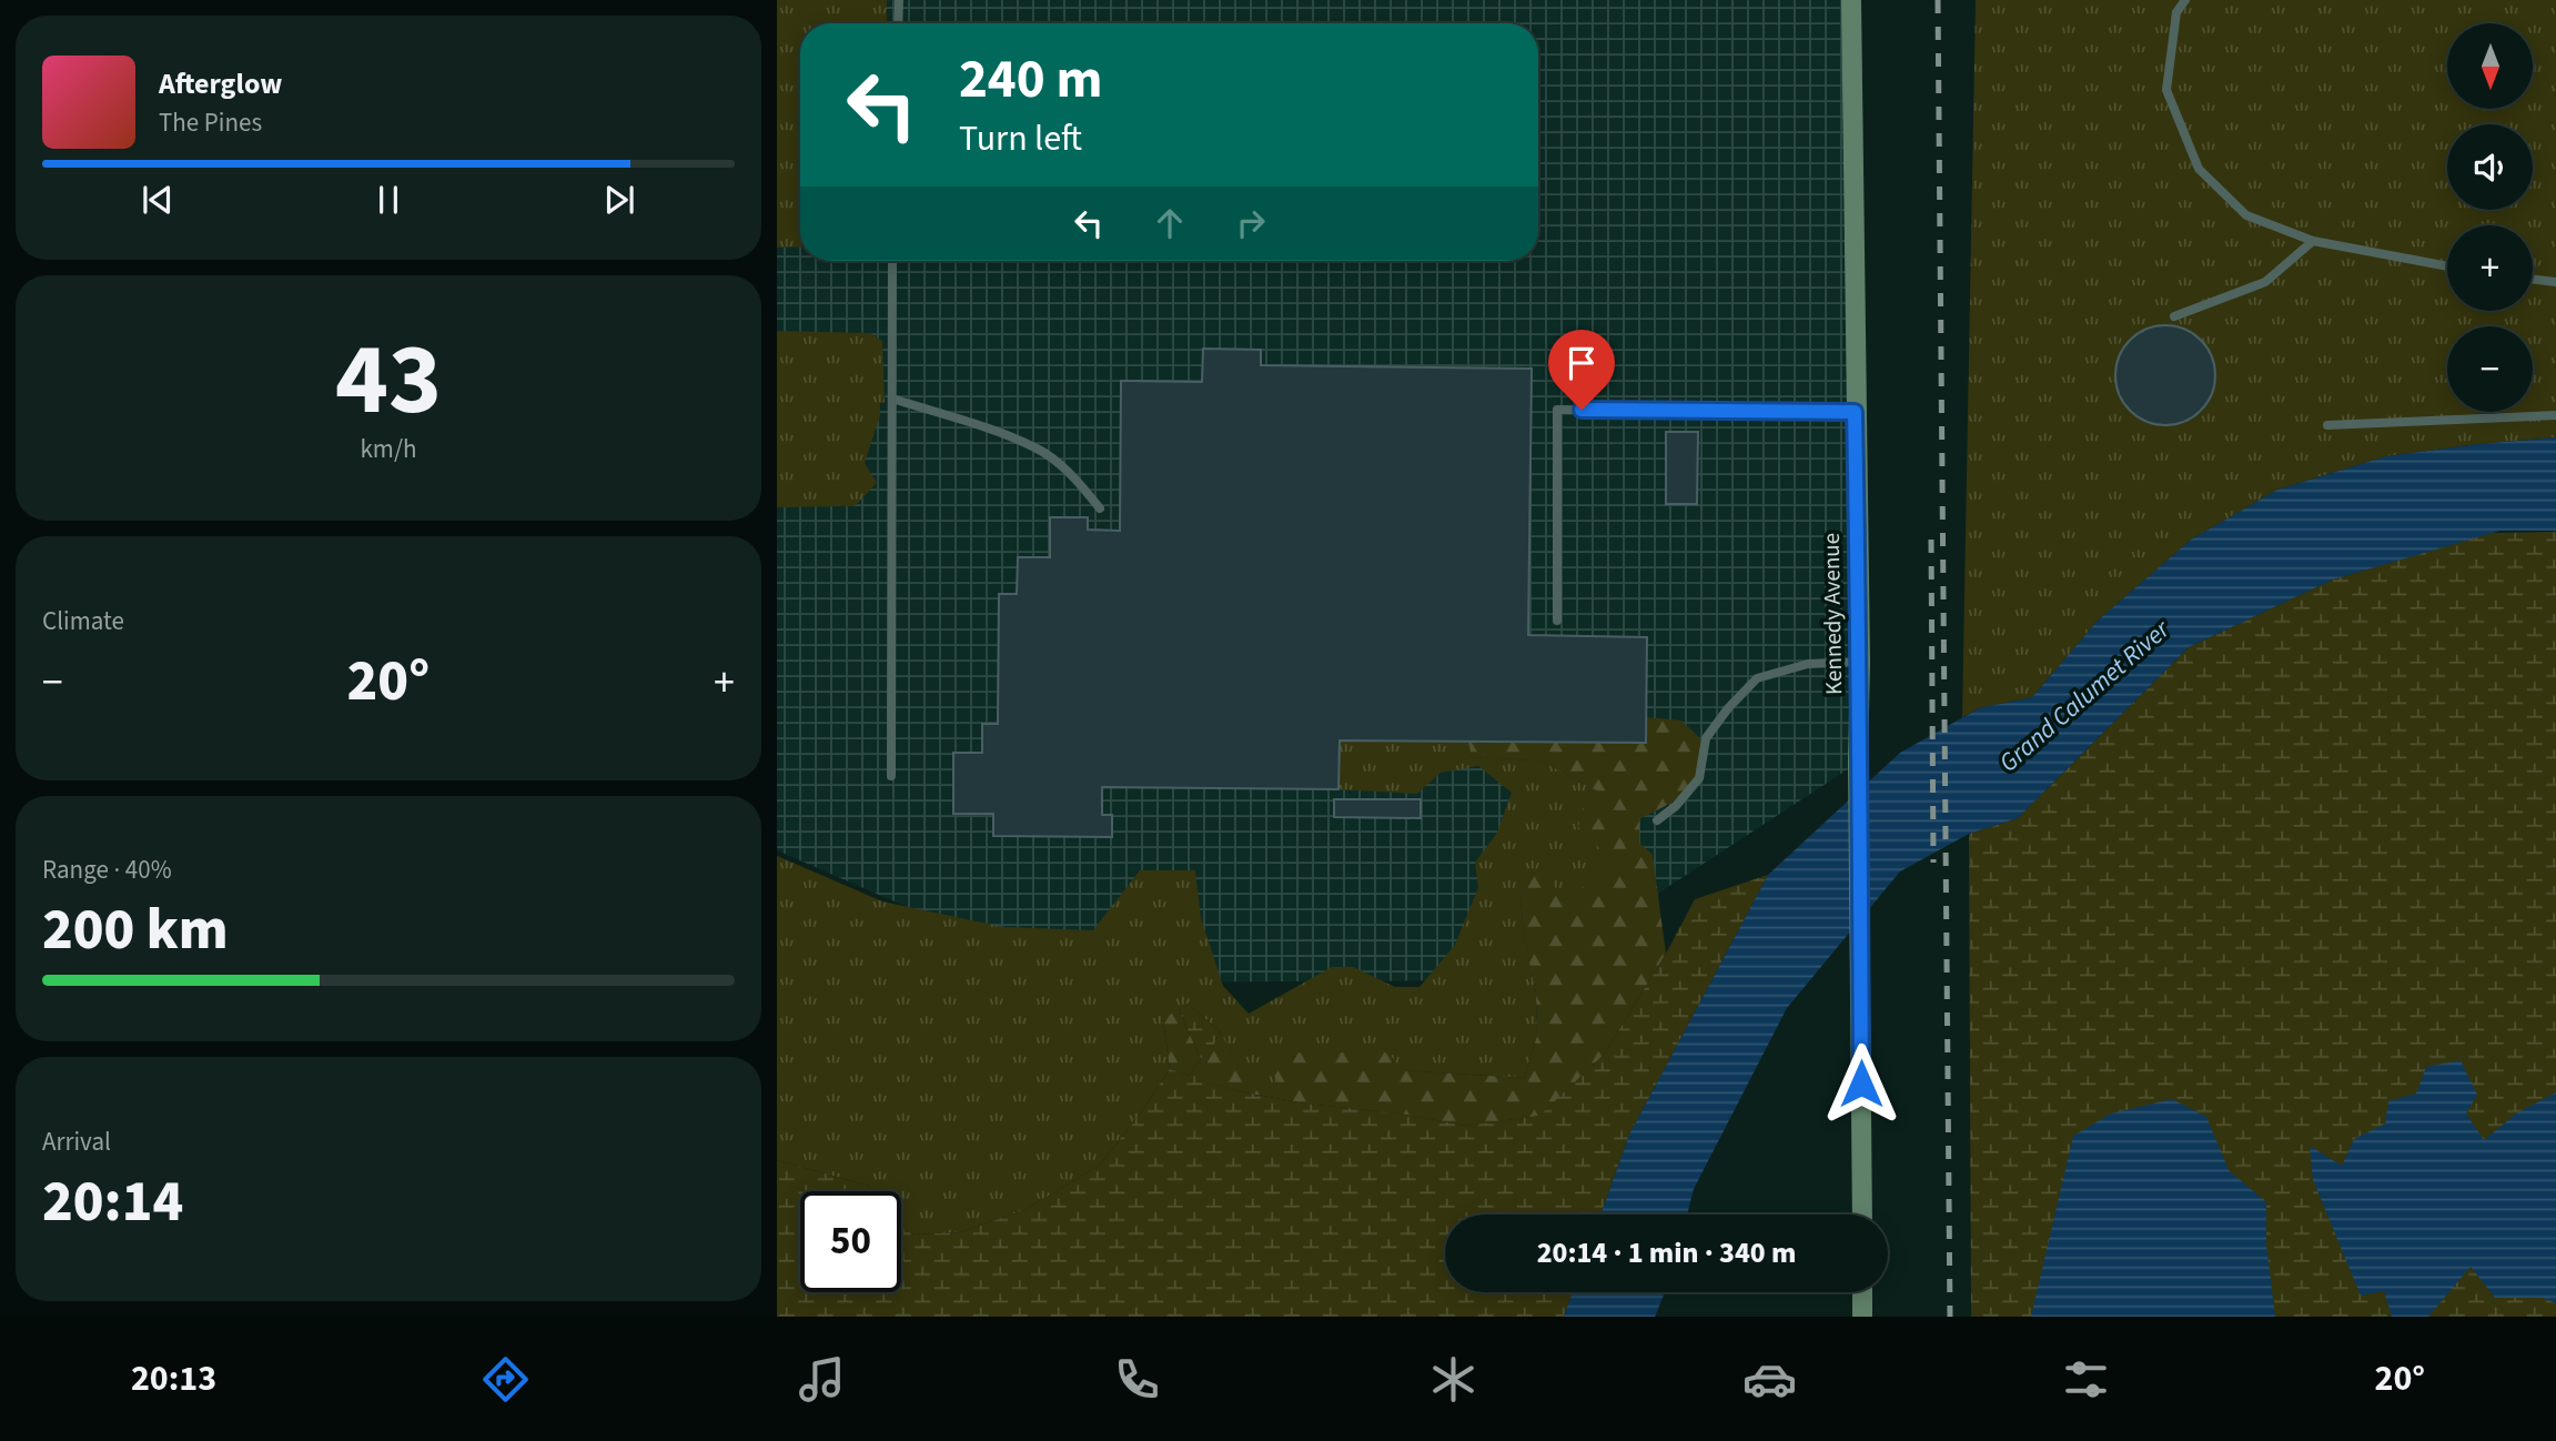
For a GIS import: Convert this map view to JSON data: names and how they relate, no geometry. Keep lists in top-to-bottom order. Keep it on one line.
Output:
{"streets":{"main road":["Kennedy Avenue"]},"water":["Grand Calumet River"],"north":"bottom","page":{"map_buttons":["+","−"],"turn":["240 m","Turn left"],"song":["Afterglow","The Pines"],"tile":[["43","km/h"],"Climate",["Range · 40%","200 km"],["Arrival","20:14"]],"heat":["−","20°","+"],"limit":"50","trip":"20:14 · 1 min · 340 m","tabs":["20:13","20°"]}}
